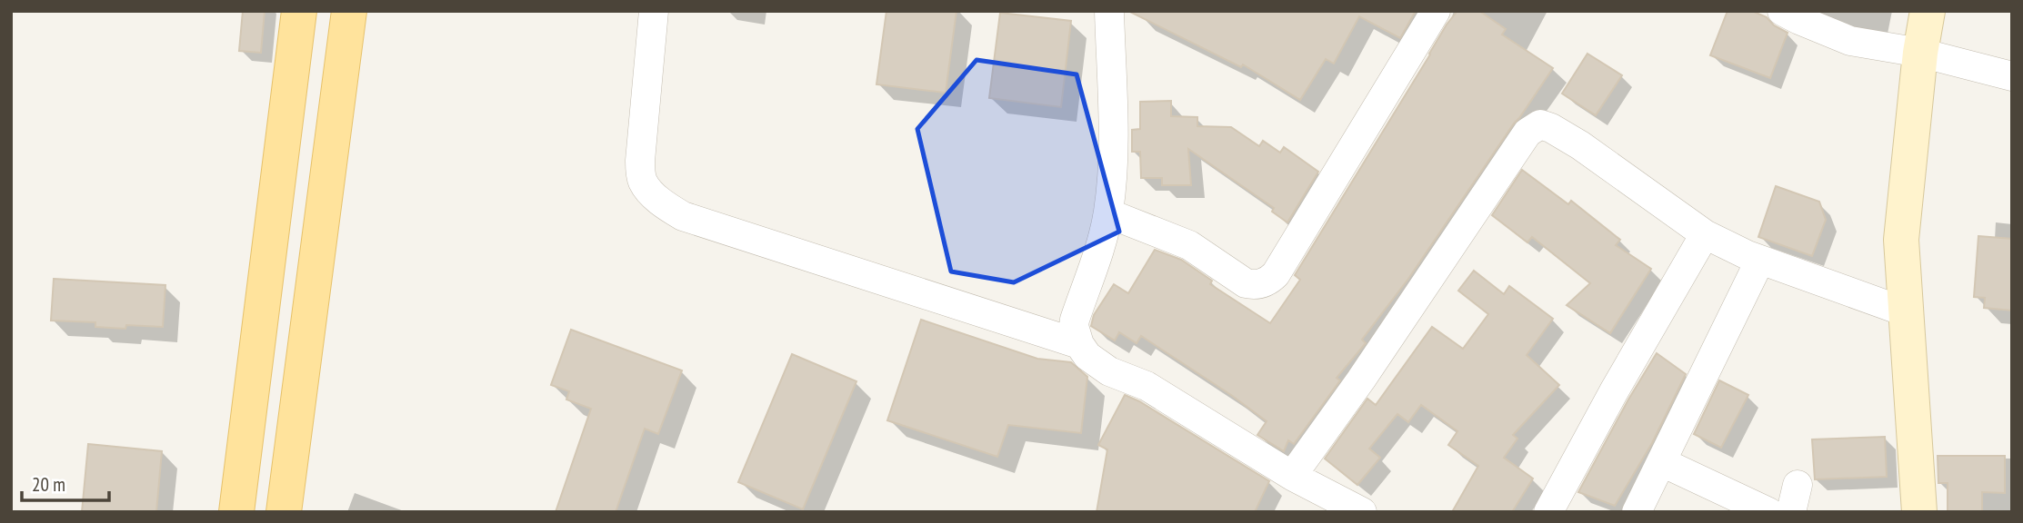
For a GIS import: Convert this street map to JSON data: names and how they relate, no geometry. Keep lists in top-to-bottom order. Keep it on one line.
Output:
{"scale_bar":"20 m"}
